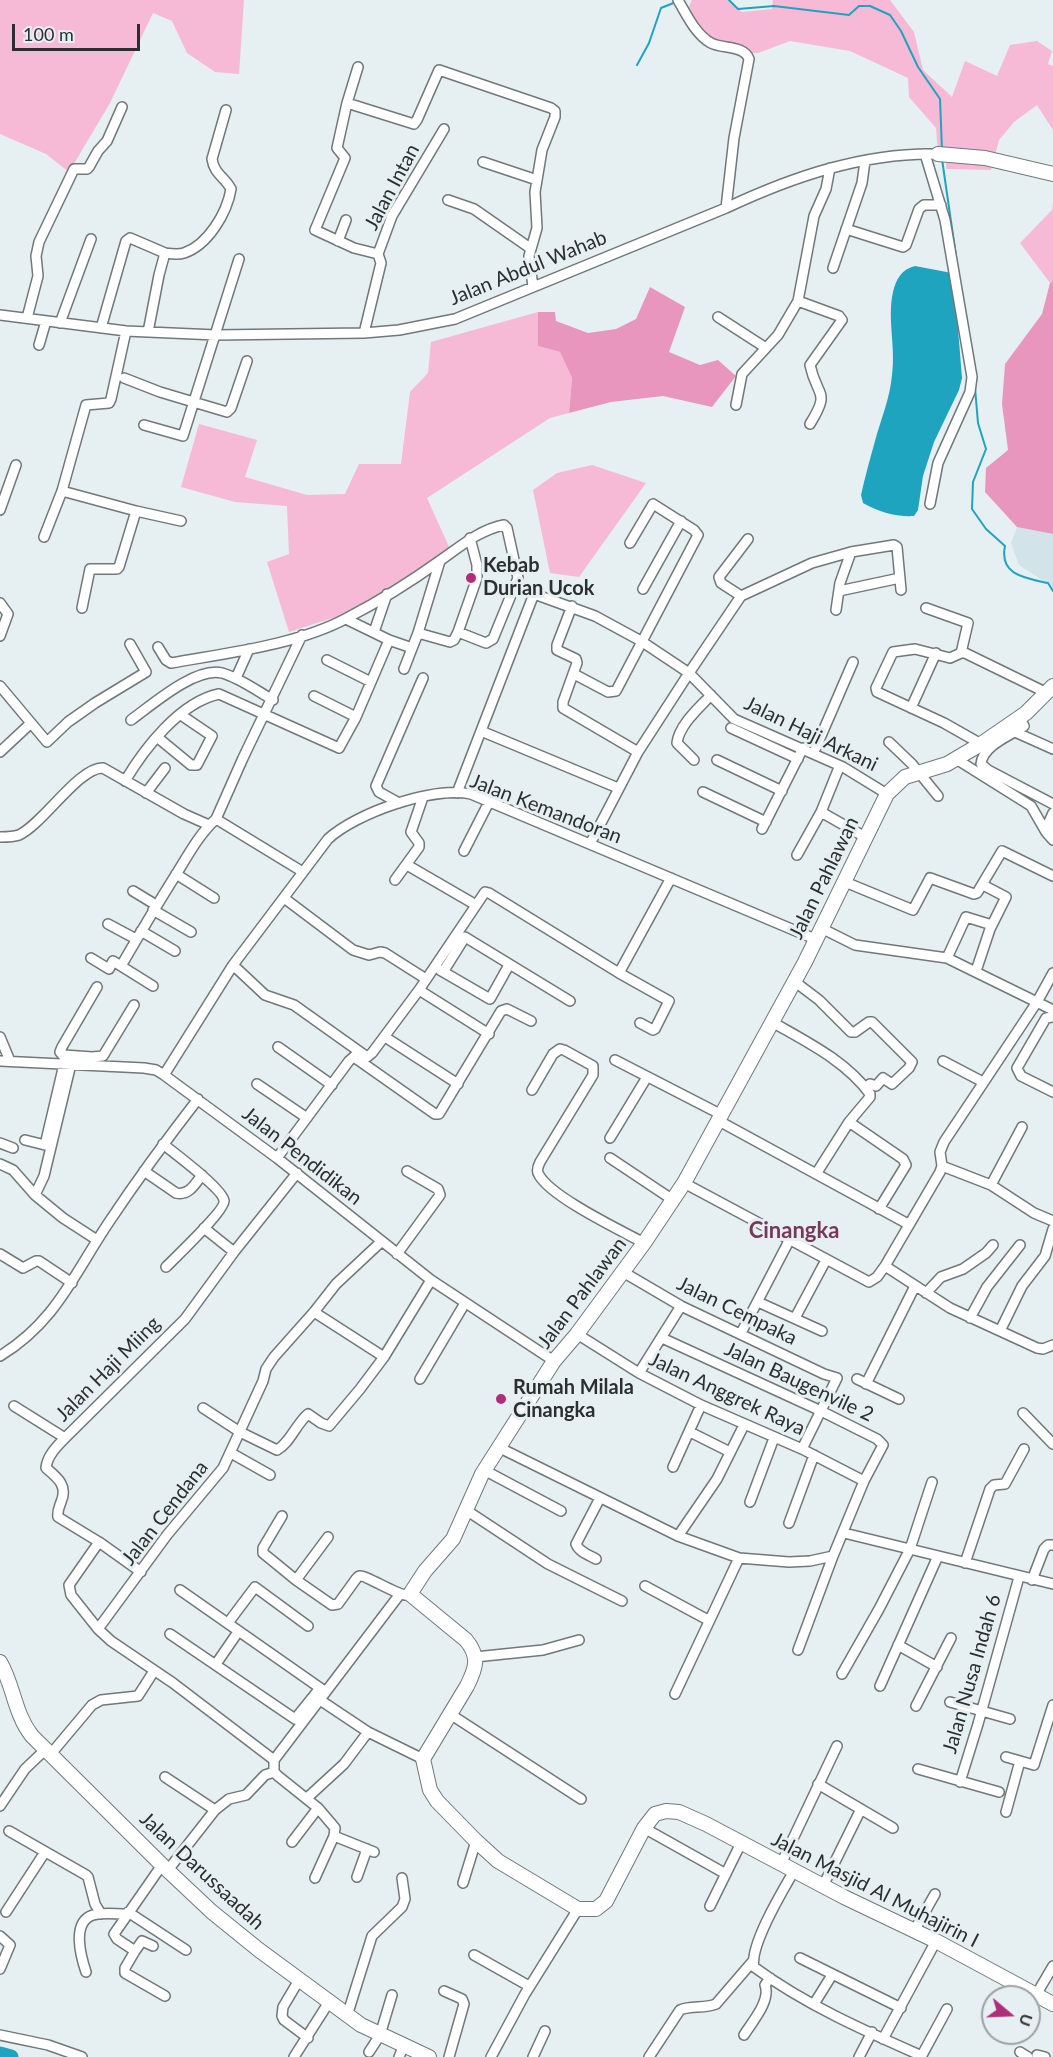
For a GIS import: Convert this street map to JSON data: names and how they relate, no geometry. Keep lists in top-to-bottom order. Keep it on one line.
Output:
{"streets":{"street":["Jalan Intan","Jalan Abdul Wahab","Jalan Haji Arkani","Jalan Kemandoran","Jalan Pahlawan","Jalan Pendidikan","Jalan Cempaka","Jalan Haji Miing","Jalan Baugenvile 2","Jalan Anggrek Raya","Jalan Cendana","Jalan Nusa Indah 6","Jalan Darussaadah","Jalan Masjid Al Muhajirin I"]},"crossings":[["Jalan Intan","Jalan Abdul Wahab"],["Jalan Haji Arkani","Jalan Kemandoran"],["Jalan Haji Arkani","Jalan Pahlawan"],["Jalan Kemandoran","Jalan Pahlawan"],["Jalan Kemandoran","Jalan Pendidikan"],["Jalan Pahlawan","Jalan Pendidikan"],["Jalan Pahlawan","Jalan Cempaka"],["Jalan Pahlawan","Jalan Anggrek Raya"],["Jalan Pendidikan","Jalan Haji Miing"],["Jalan Pendidikan","Jalan Cendana"],["Jalan Cempaka","Jalan Baugenvile 2"],["Jalan Haji Miing","Jalan Cendana"],["Jalan Baugenvile 2","Jalan Anggrek Raya"]],"districts":["Cinangka"],"places":["Kebab Durian Ucok","Rumah Milala Cinangka"],"scale_bar":"100 m","north":"right"}
